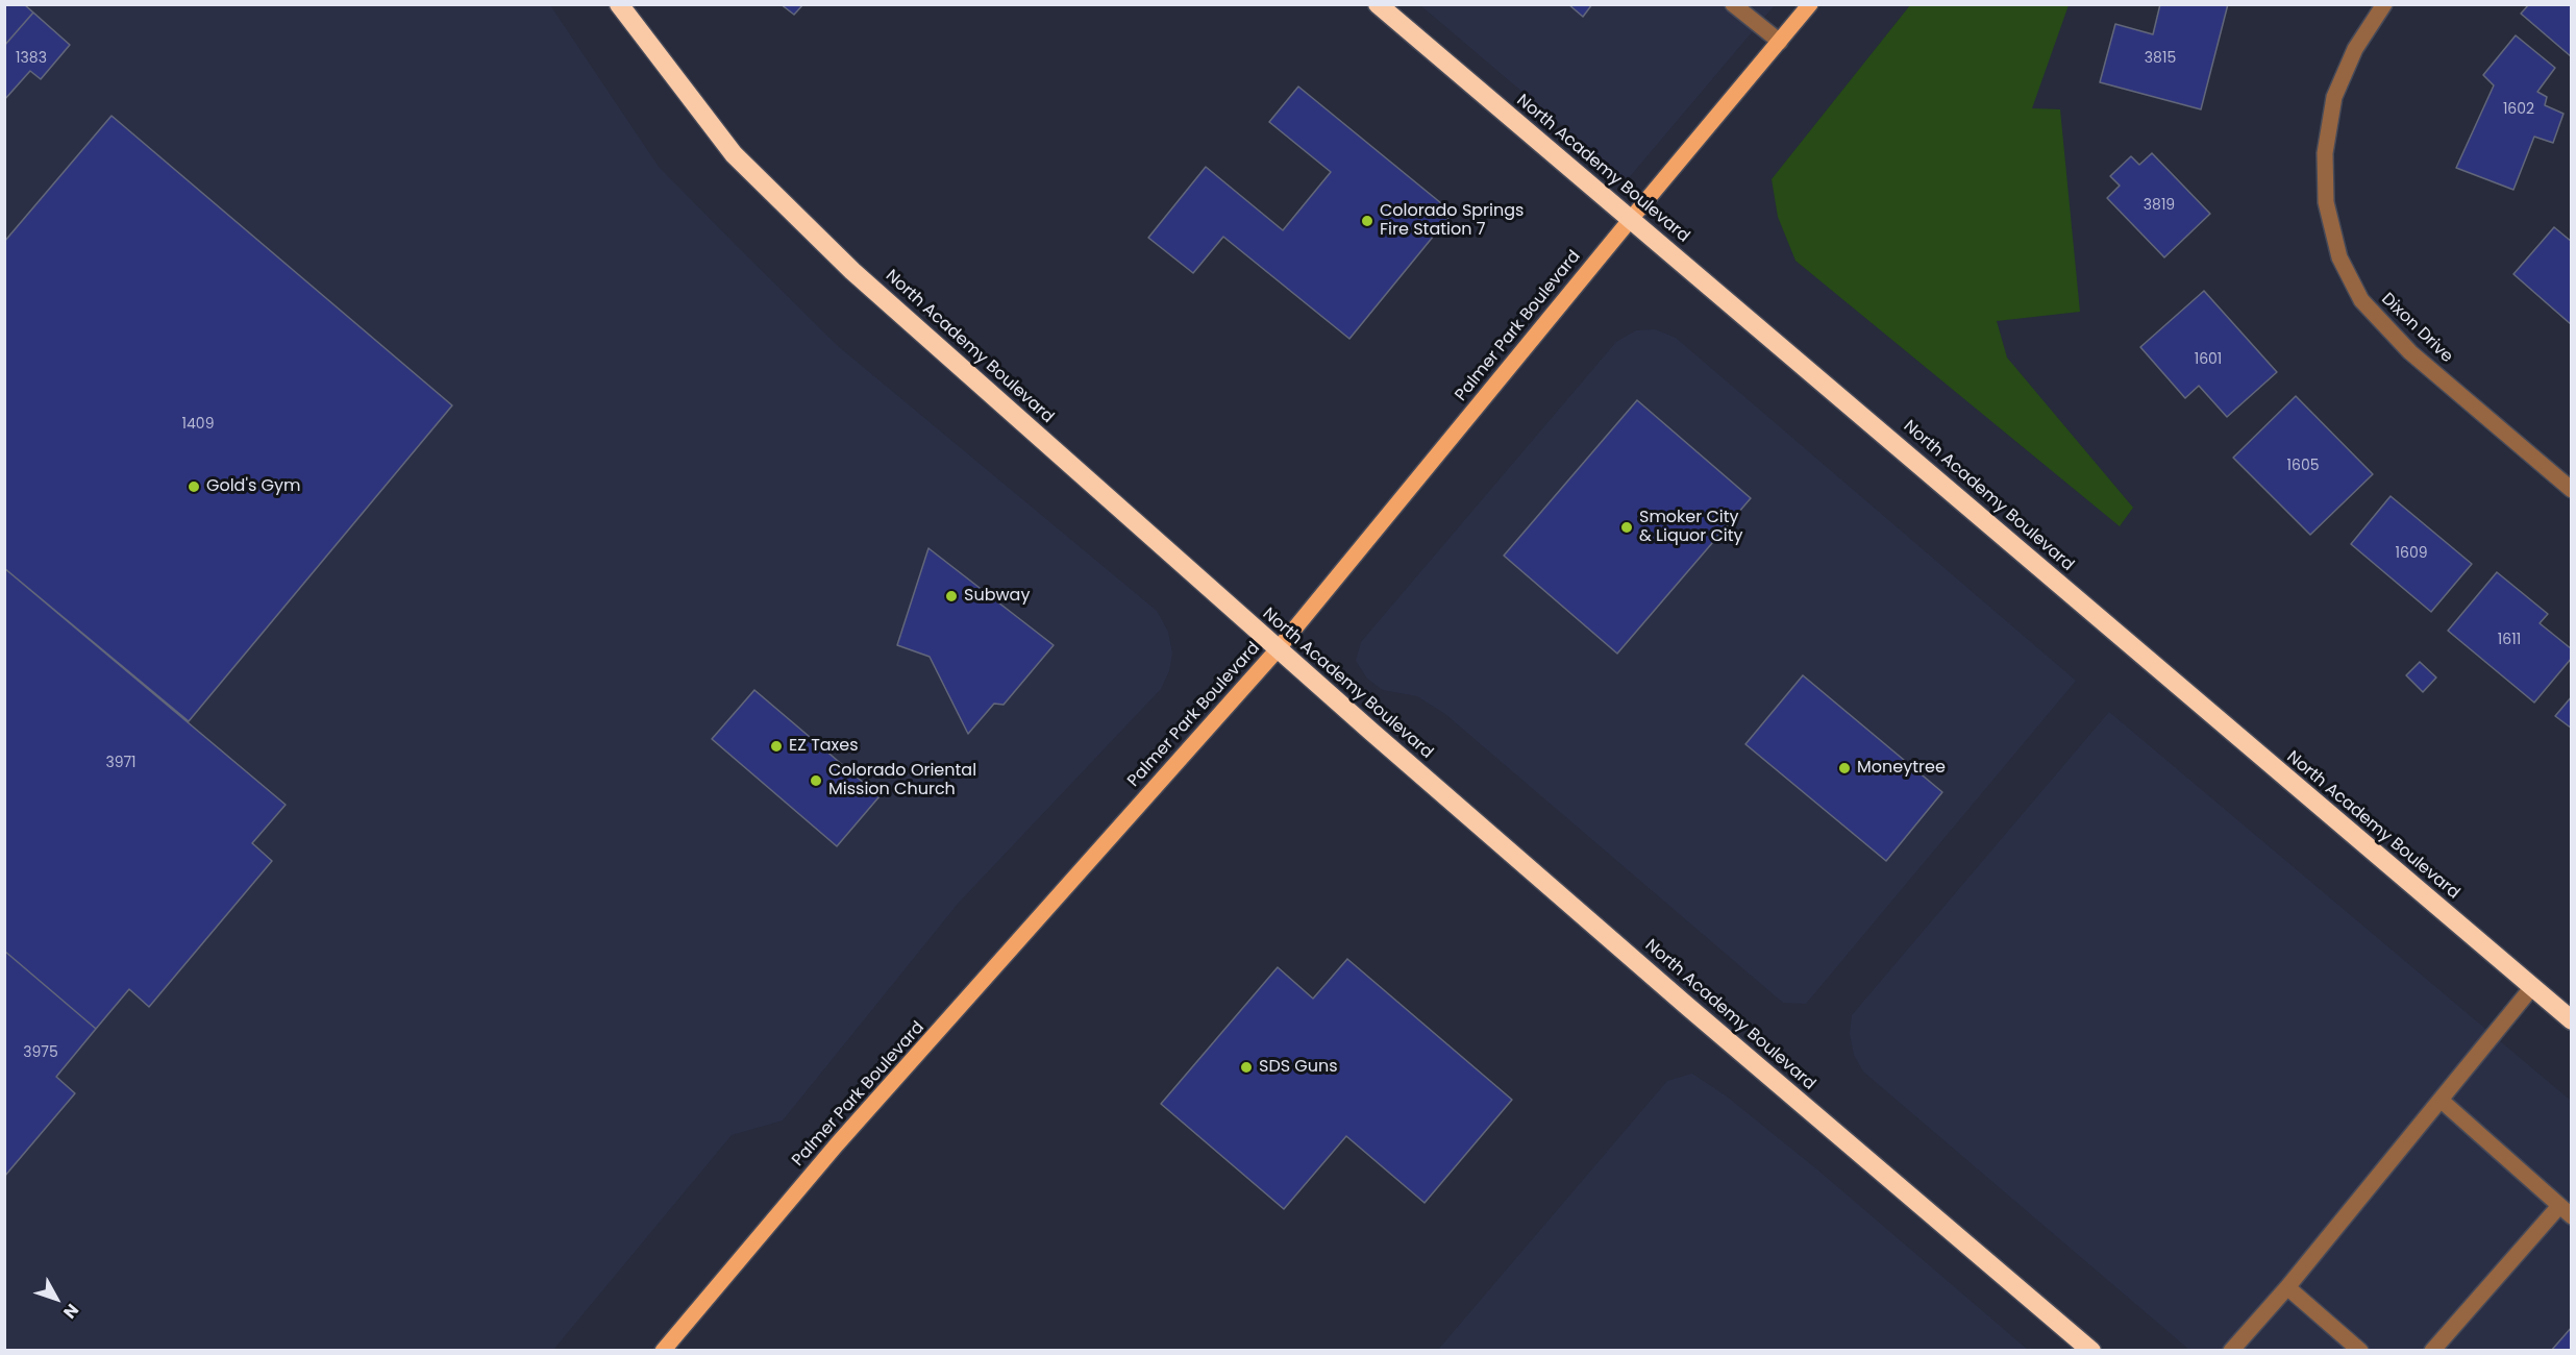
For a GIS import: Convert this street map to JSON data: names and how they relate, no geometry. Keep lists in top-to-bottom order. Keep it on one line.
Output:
{"streets":{"highway":["North Academy Boulevard"],"main road":["Palmer Park Boulevard"],"street":["Dixon Drive"]},"crossings":[["North Academy Boulevard","Palmer Park Boulevard"]],"places":["Colorado Springs Fire Station 7","Gold's Gym","Smoker City & Liquor City","Subway","EZ Taxes","Moneytree","Colorado Oriental Mission Church","SDS Guns"],"house_numbers":["1383","3815","1602","3819","1601","1409","1605","1609","1611","3971","3975"],"north":"bottom right"}
